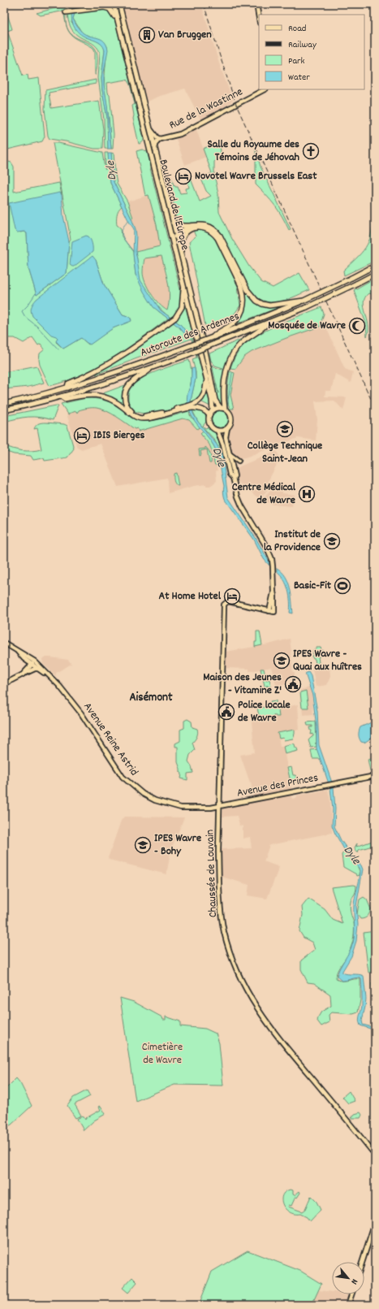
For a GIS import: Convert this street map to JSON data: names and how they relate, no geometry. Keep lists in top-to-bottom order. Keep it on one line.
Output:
{"streets":{"highway":["Boulevard de l'Europe","Autoroute des Ardennes"],"main road":["Rue de la Wastinne","Avenue Reine Astrid","Avenue des Princes","Chaussée de Louvain"]},"crossings":[["Rue de la Wastinne","Boulevard de l'Europe"],["Boulevard de l'Europe","Chaussée de Louvain"],["Avenue Reine Astrid","Avenue des Princes"],["Avenue Reine Astrid","Chaussée de Louvain"],["Avenue des Princes","Chaussée de Louvain"]],"districts":["Aisémont"],"water":["Dyle"],"parks":["Cimetière de Wavre"],"places":{"building":["Van Bruggen"],"church":["Salle du Royaume des Témoins de Jéhovah"],"hotel":["Novotel Wavre Brussels East","IBIS Bierges","At Home Hotel"],"mosque":["Mosquée de Wavre"],"school or university":["Collège Technique Saint-Jean","Institut de la Providence","IPES Wavre - Quai aux huîtres","IPES Wavre - Bohy"],"hospital":["Centre Médical de Wavre"],"sports":["Basic-Fit"],"public building":["Maison des Jeunes - Vitamine Z'","Police locale de Wavre"]},"legend":["Road","Railway","Park","Water"],"north":"bottom right"}
